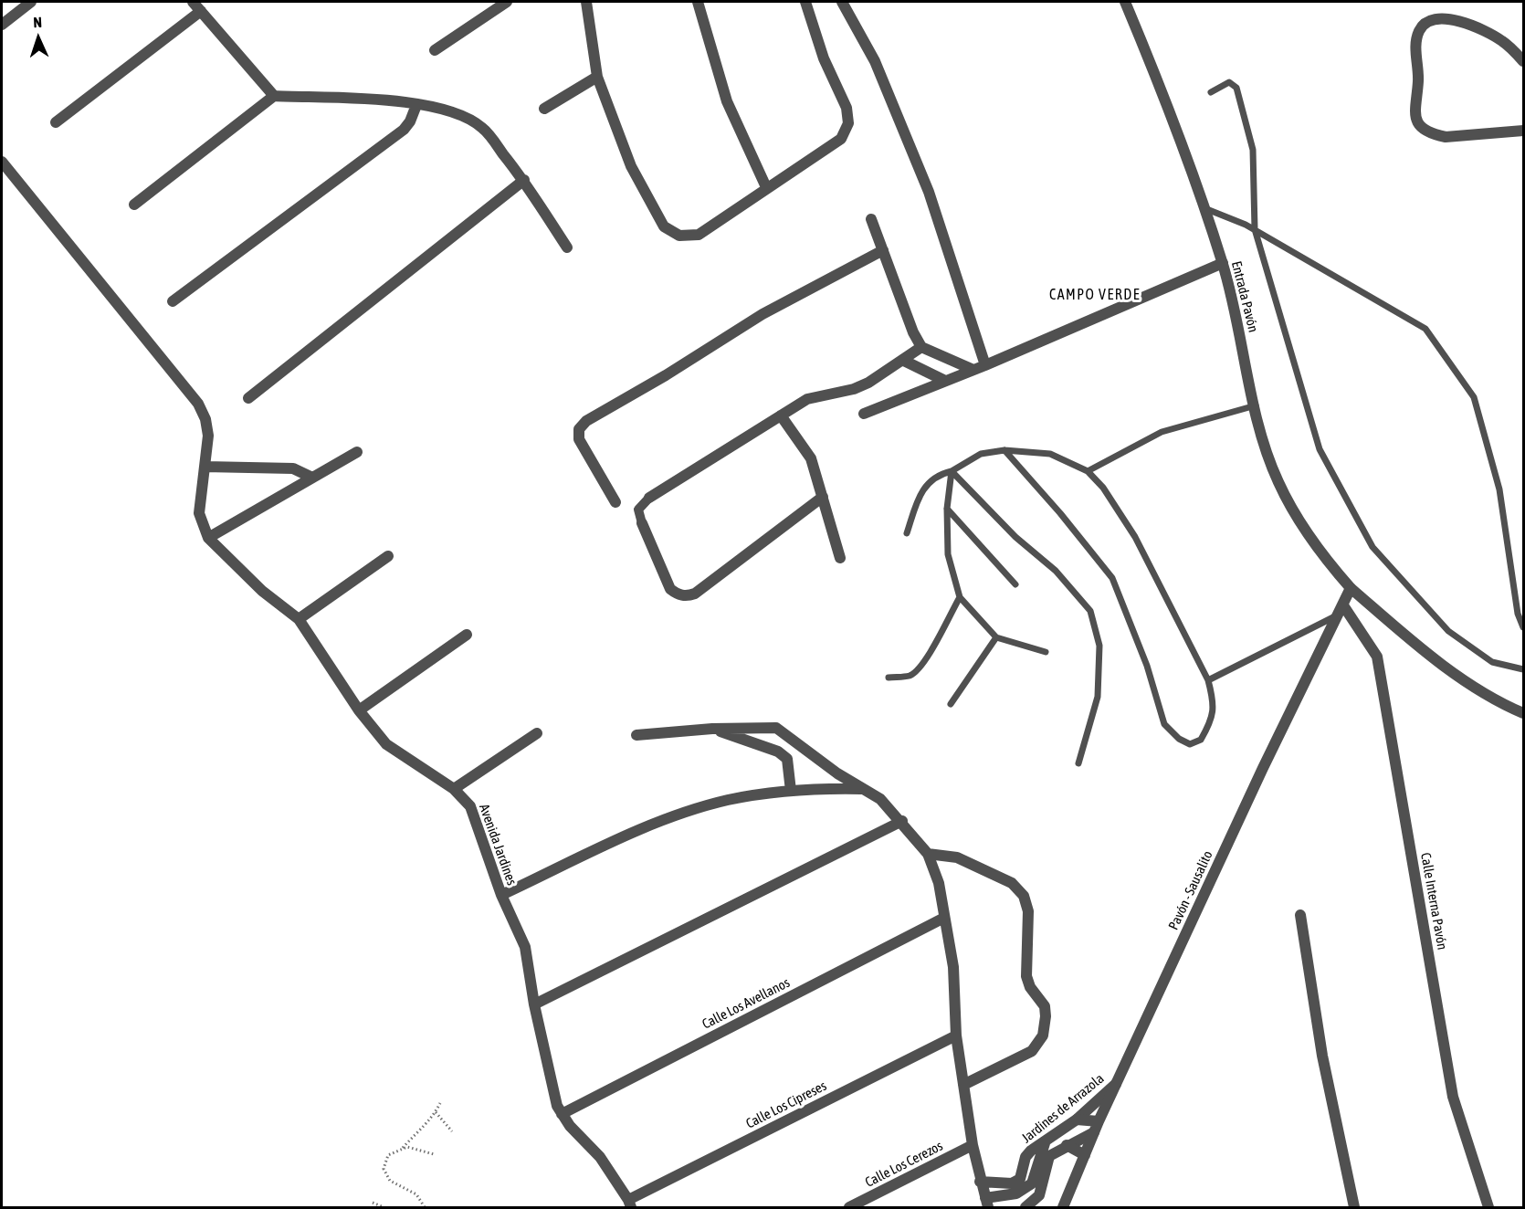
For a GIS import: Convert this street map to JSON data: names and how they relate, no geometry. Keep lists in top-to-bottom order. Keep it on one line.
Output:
{"streets":{"street":["Entrada Pavón","Avenida Jardines","Pavón - Sausalito","Calle Interna Pavón","Calle Los Avellanos","Calle Los Cipreses","Jardines de Arrazola","Calle Los Cerezos"]},"crossings":[["Entrada Pavón","Pavón - Sausalito"],["Avenida Jardines","Calle Los Avellanos"],["Avenida Jardines","Calle Los Cipreses"],["Pavón - Sausalito","Calle Interna Pavón"],["Pavón - Sausalito","Jardines de Arrazola"]],"districts":["CAMPO VERDE"],"north":"top"}
